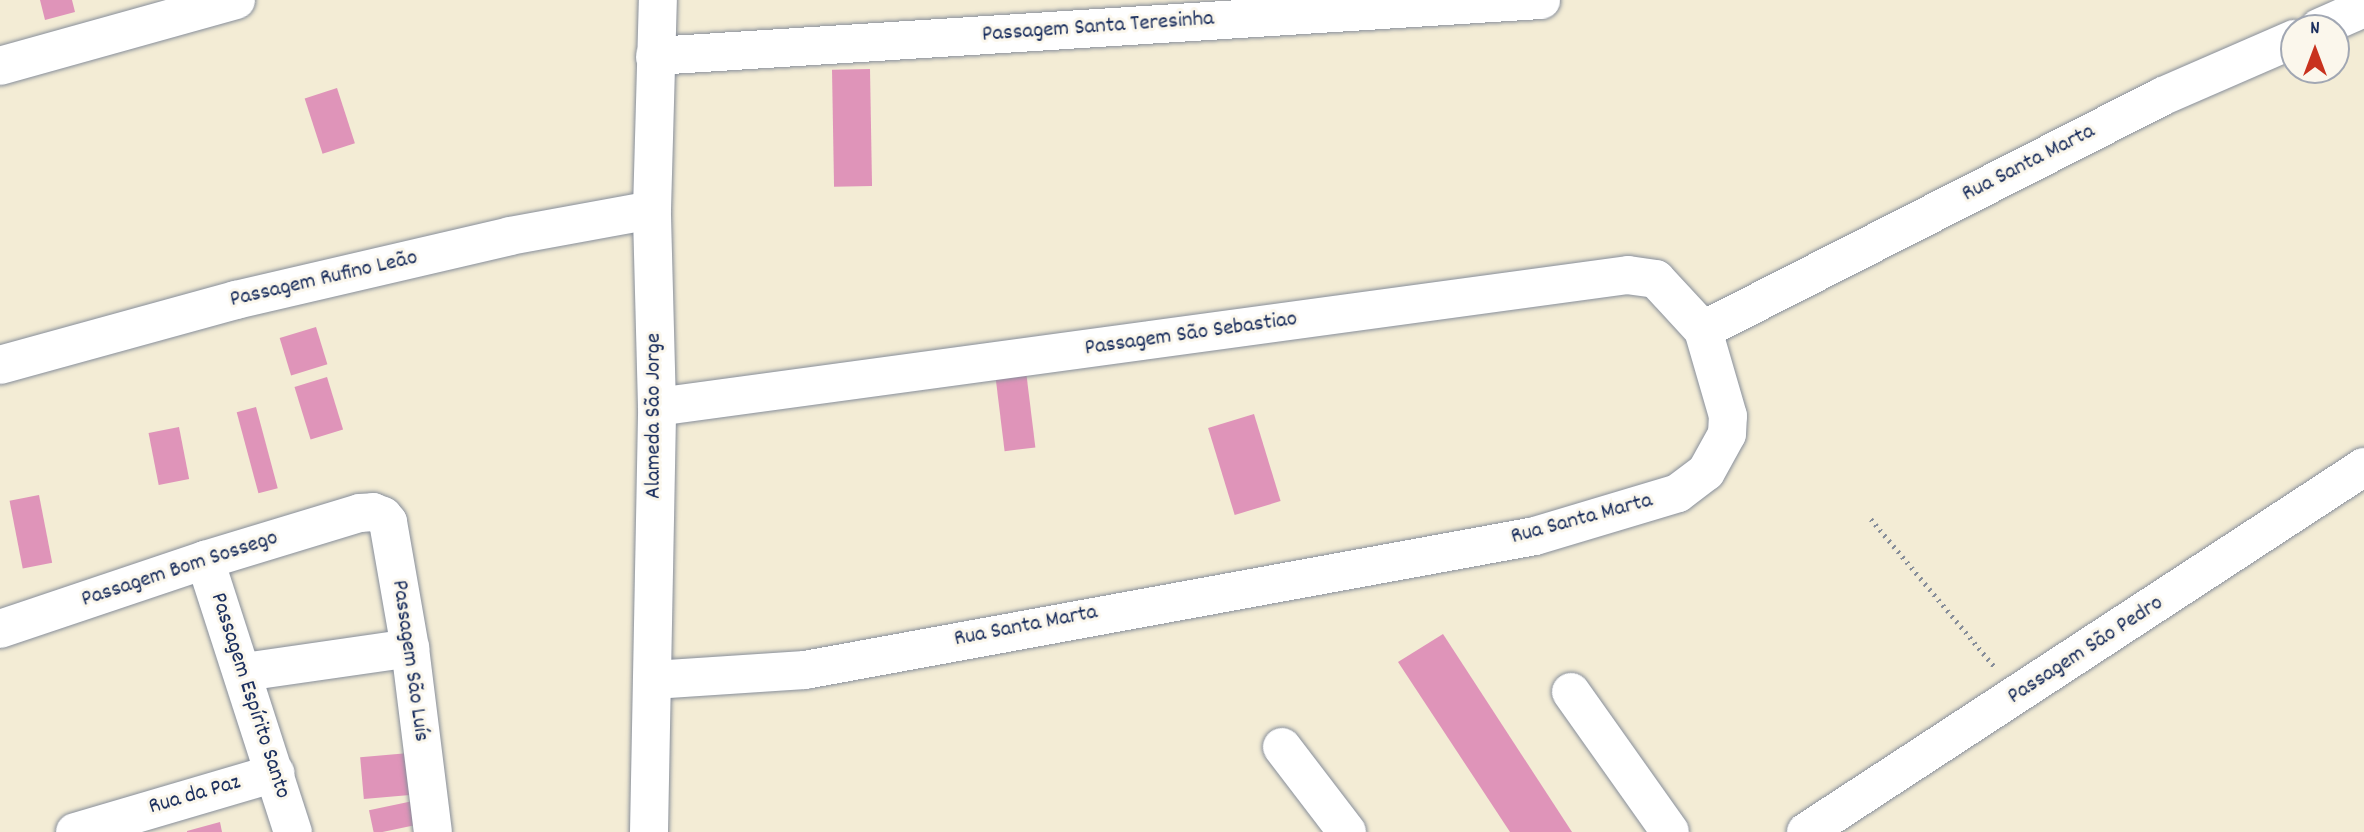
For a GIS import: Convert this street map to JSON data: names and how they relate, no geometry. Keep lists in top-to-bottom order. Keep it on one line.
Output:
{"streets":{"street":["Passagem Santa Teresinha","Rua Santa Marta","Passagem Rufino Leão","Passagem São Sebastiao","Alameda São Jorge","Passagem Bom Sossego","Passagem São Pedro","Passagem São Luís","Passagem Espírito Santo","Rua da Paz"]},"crossings":[["Passagem Santa Teresinha","Alameda São Jorge"],["Rua Santa Marta","Passagem São Sebastiao"],["Rua Santa Marta","Alameda São Jorge"],["Passagem Rufino Leão","Alameda São Jorge"],["Passagem São Sebastiao","Alameda São Jorge"],["Passagem Bom Sossego","Passagem São Luís"],["Passagem Bom Sossego","Passagem Espírito Santo"],["Passagem Espírito Santo","Rua da Paz"]],"north":"top"}
